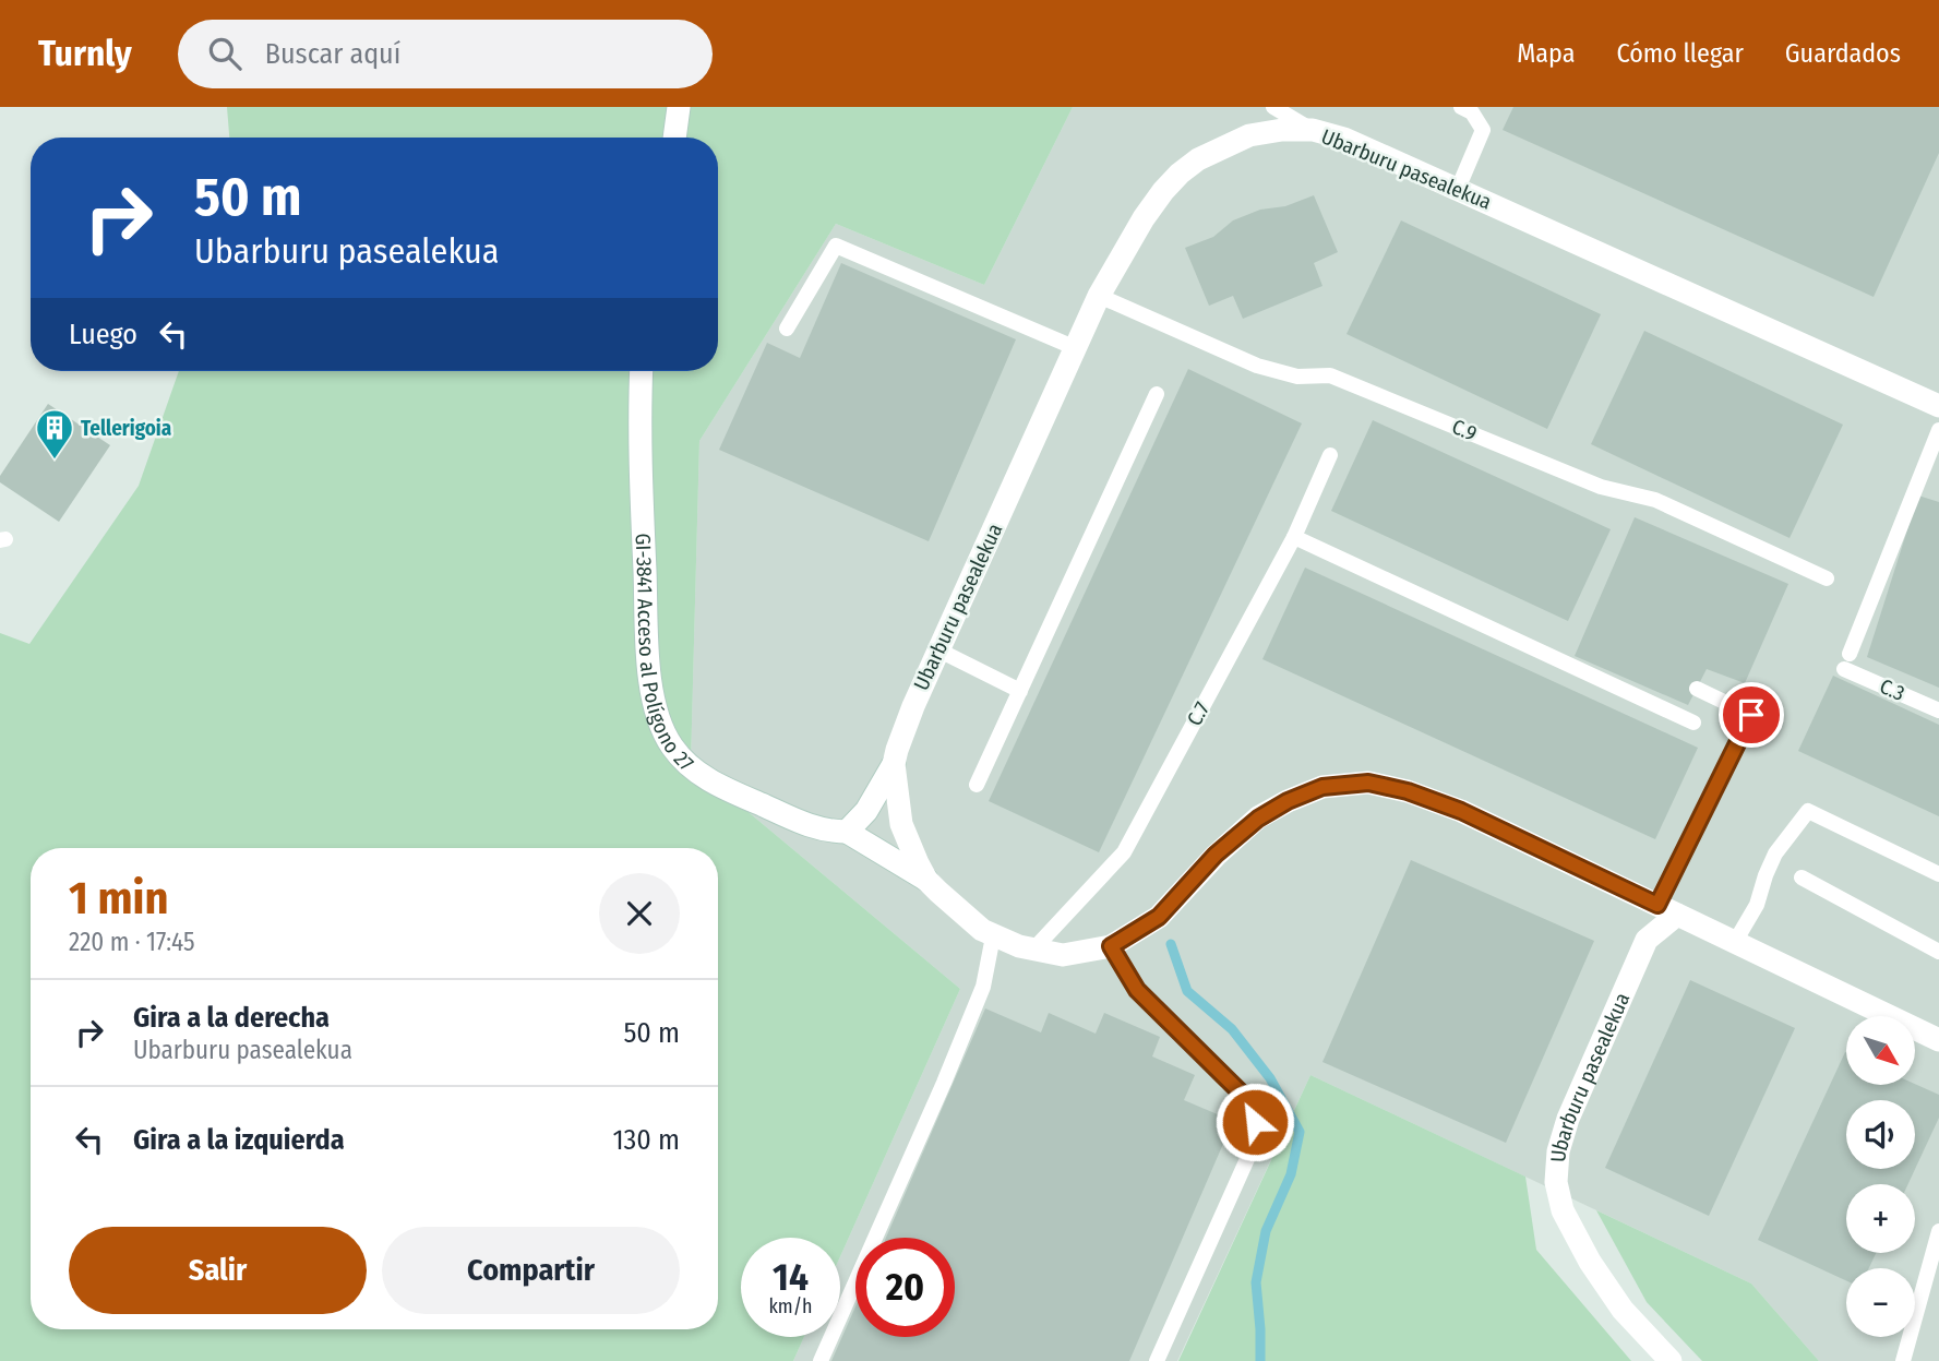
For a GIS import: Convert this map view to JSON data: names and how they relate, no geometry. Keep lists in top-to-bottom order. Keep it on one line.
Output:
{"streets":{"street":["Ubarburu pasealekua","GI-3841 Acceso al Polígono 27"],"lane":["C.9","C.3","C.7"]},"crossings":[["Ubarburu pasealekua","C.9"],["Ubarburu pasealekua","GI-3841 Acceso al Polígono 27"],["Ubarburu pasealekua","C.7"]],"places":{"building":["Tellerigoia"]},"north":"bottom right","page":{"header":"Turnly","search":"Buscar aquí","nav":["Mapa","Cómo llegar","Guardados"],"turn":["50 m","Ubarburu pasealekua"],"then":"Luego","heading":["1 min","220 m · 17:45"],"list":[{"name":"Gira a la derecha","note":"Ubarburu pasealekua","value":"50 m"},{"name":"Gira a la izquierda","value":"130 m"}],"map_buttons":["+","−"],"buttons":["Salir","Compartir"],"speed":"14 km/h","limit":"20"}}
